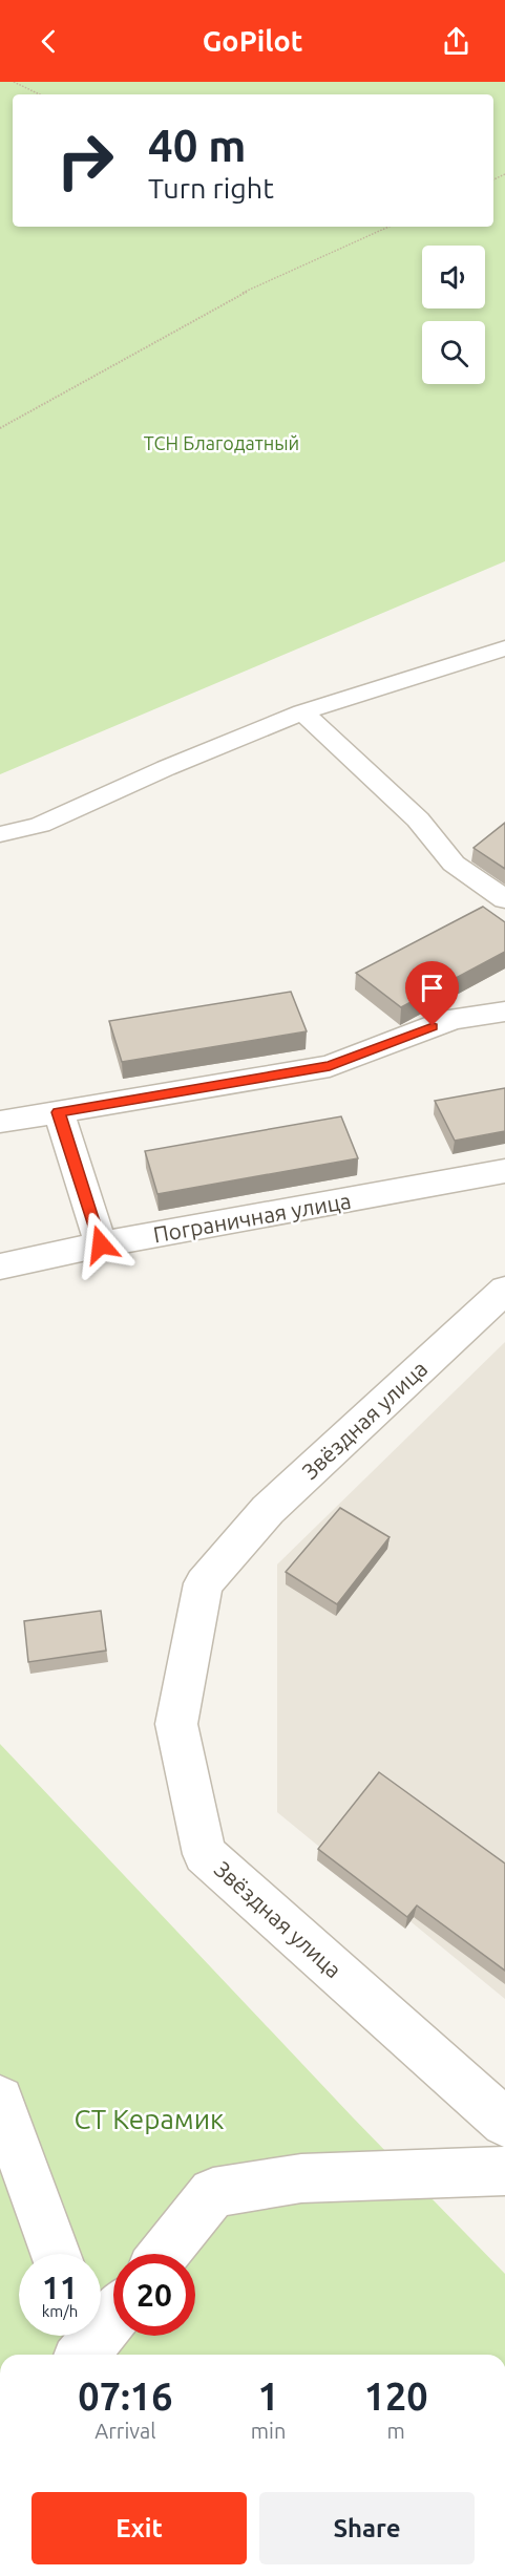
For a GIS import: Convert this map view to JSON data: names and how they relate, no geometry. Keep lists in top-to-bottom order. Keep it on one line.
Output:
{"streets":{"street":["Пограничная улица","Звёздная улица"]},"parks":["ТСН Благодатный","СТ Керамик"],"page":{"header":"GoPilot","turn":["40 m","Turn right"],"speed":"11 km/h","limit":"20","eta":["07:16","Arrival","1","min","120","m"],"buttons":["Exit","Share"]}}
